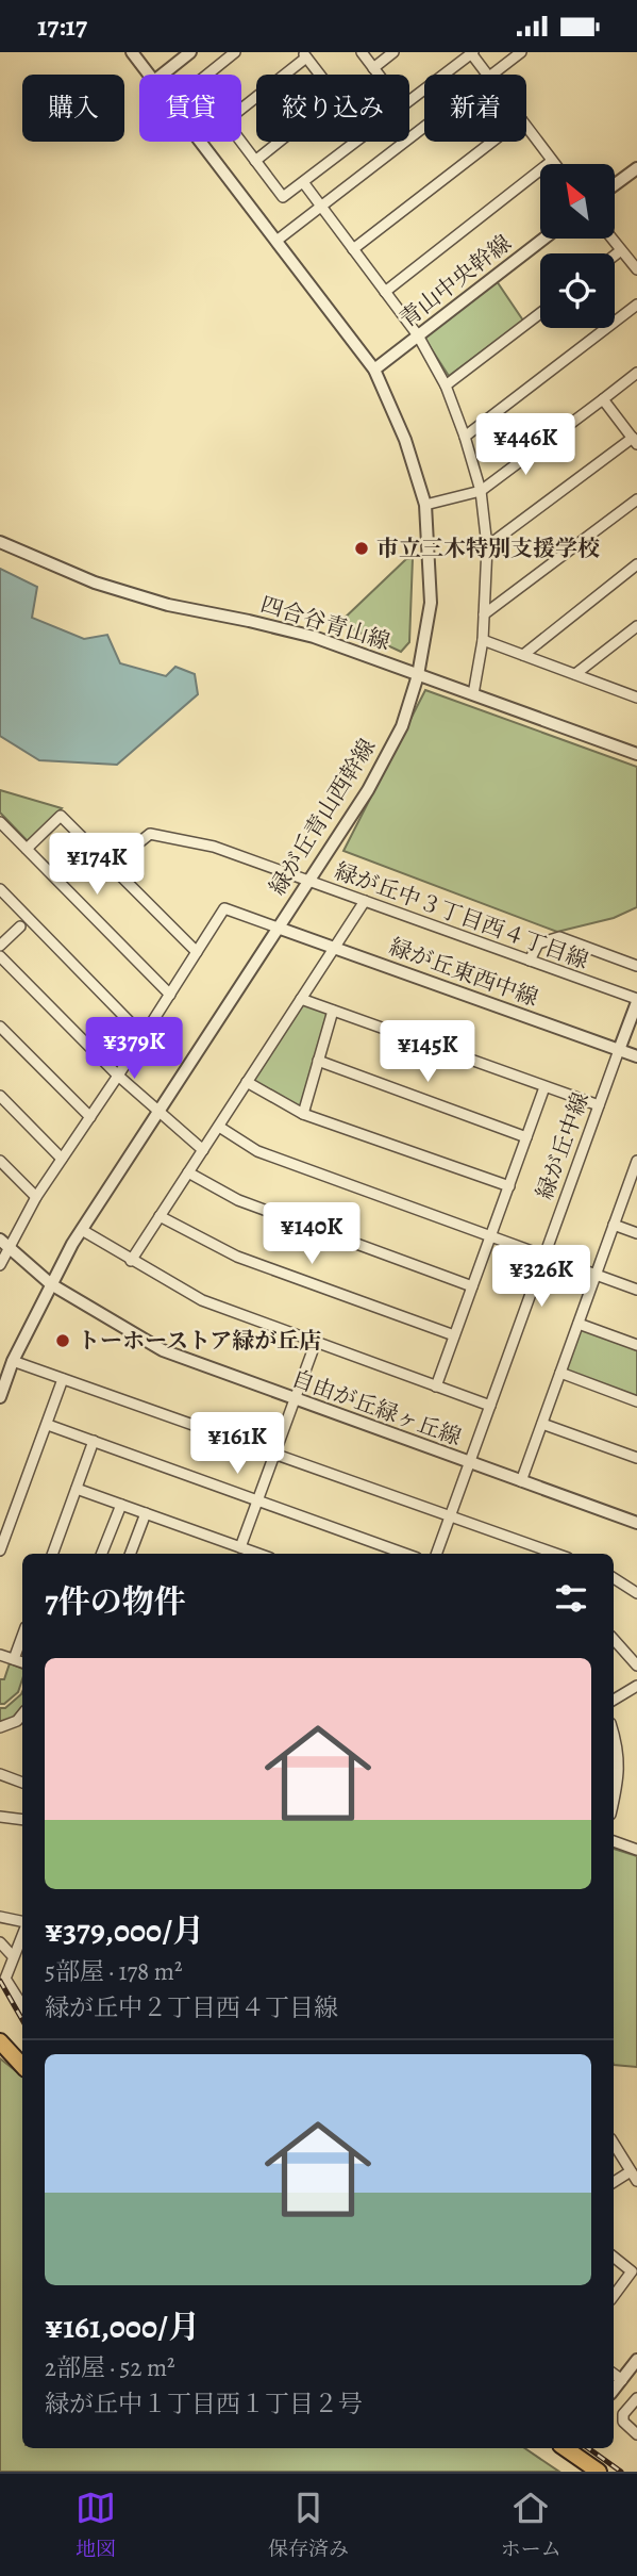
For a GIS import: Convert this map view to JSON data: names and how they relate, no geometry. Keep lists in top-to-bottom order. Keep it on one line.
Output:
{"streets":{"street":["青山中央幹線","四合谷青山線","緑が丘青山西幹線","緑が丘中３丁目西４丁目線","緑が丘東西中線","緑が丘中線","自由が丘緑ヶ丘線"]},"crossings":[["青山中央幹線","緑が丘青山西幹線"],["四合谷青山線","緑が丘青山西幹線"],["緑が丘青山西幹線","緑が丘中３丁目西４丁目線"],["緑が丘青山西幹線","緑が丘東西中線"],["緑が丘青山西幹線","自由が丘緑ヶ丘線"],["緑が丘中３丁目西４丁目線","緑が丘中線"],["緑が丘東西中線","緑が丘中線"],["緑が丘中線","自由が丘緑ヶ丘線"]],"places":["市立三木特別支援学校","トーホーストア緑が丘店"],"north":"top left","page":{"status":"17:17","chip":["購入","賃貸","絞り込み","新着"],"price":["¥446K","¥174K","¥379K","¥145K","¥140K","¥326K","¥161K"],"heading":"7件の物件","list":[{"name":"¥379,000/月","note":"5部屋 · 178 m² · 緑が丘中２丁目西４丁目線"},{"name":"¥161,000/月","note":"2部屋 · 52 m² · 緑が丘中１丁目西１丁目２号"}],"tabs":["地図","保存済み","ホーム"]}}
